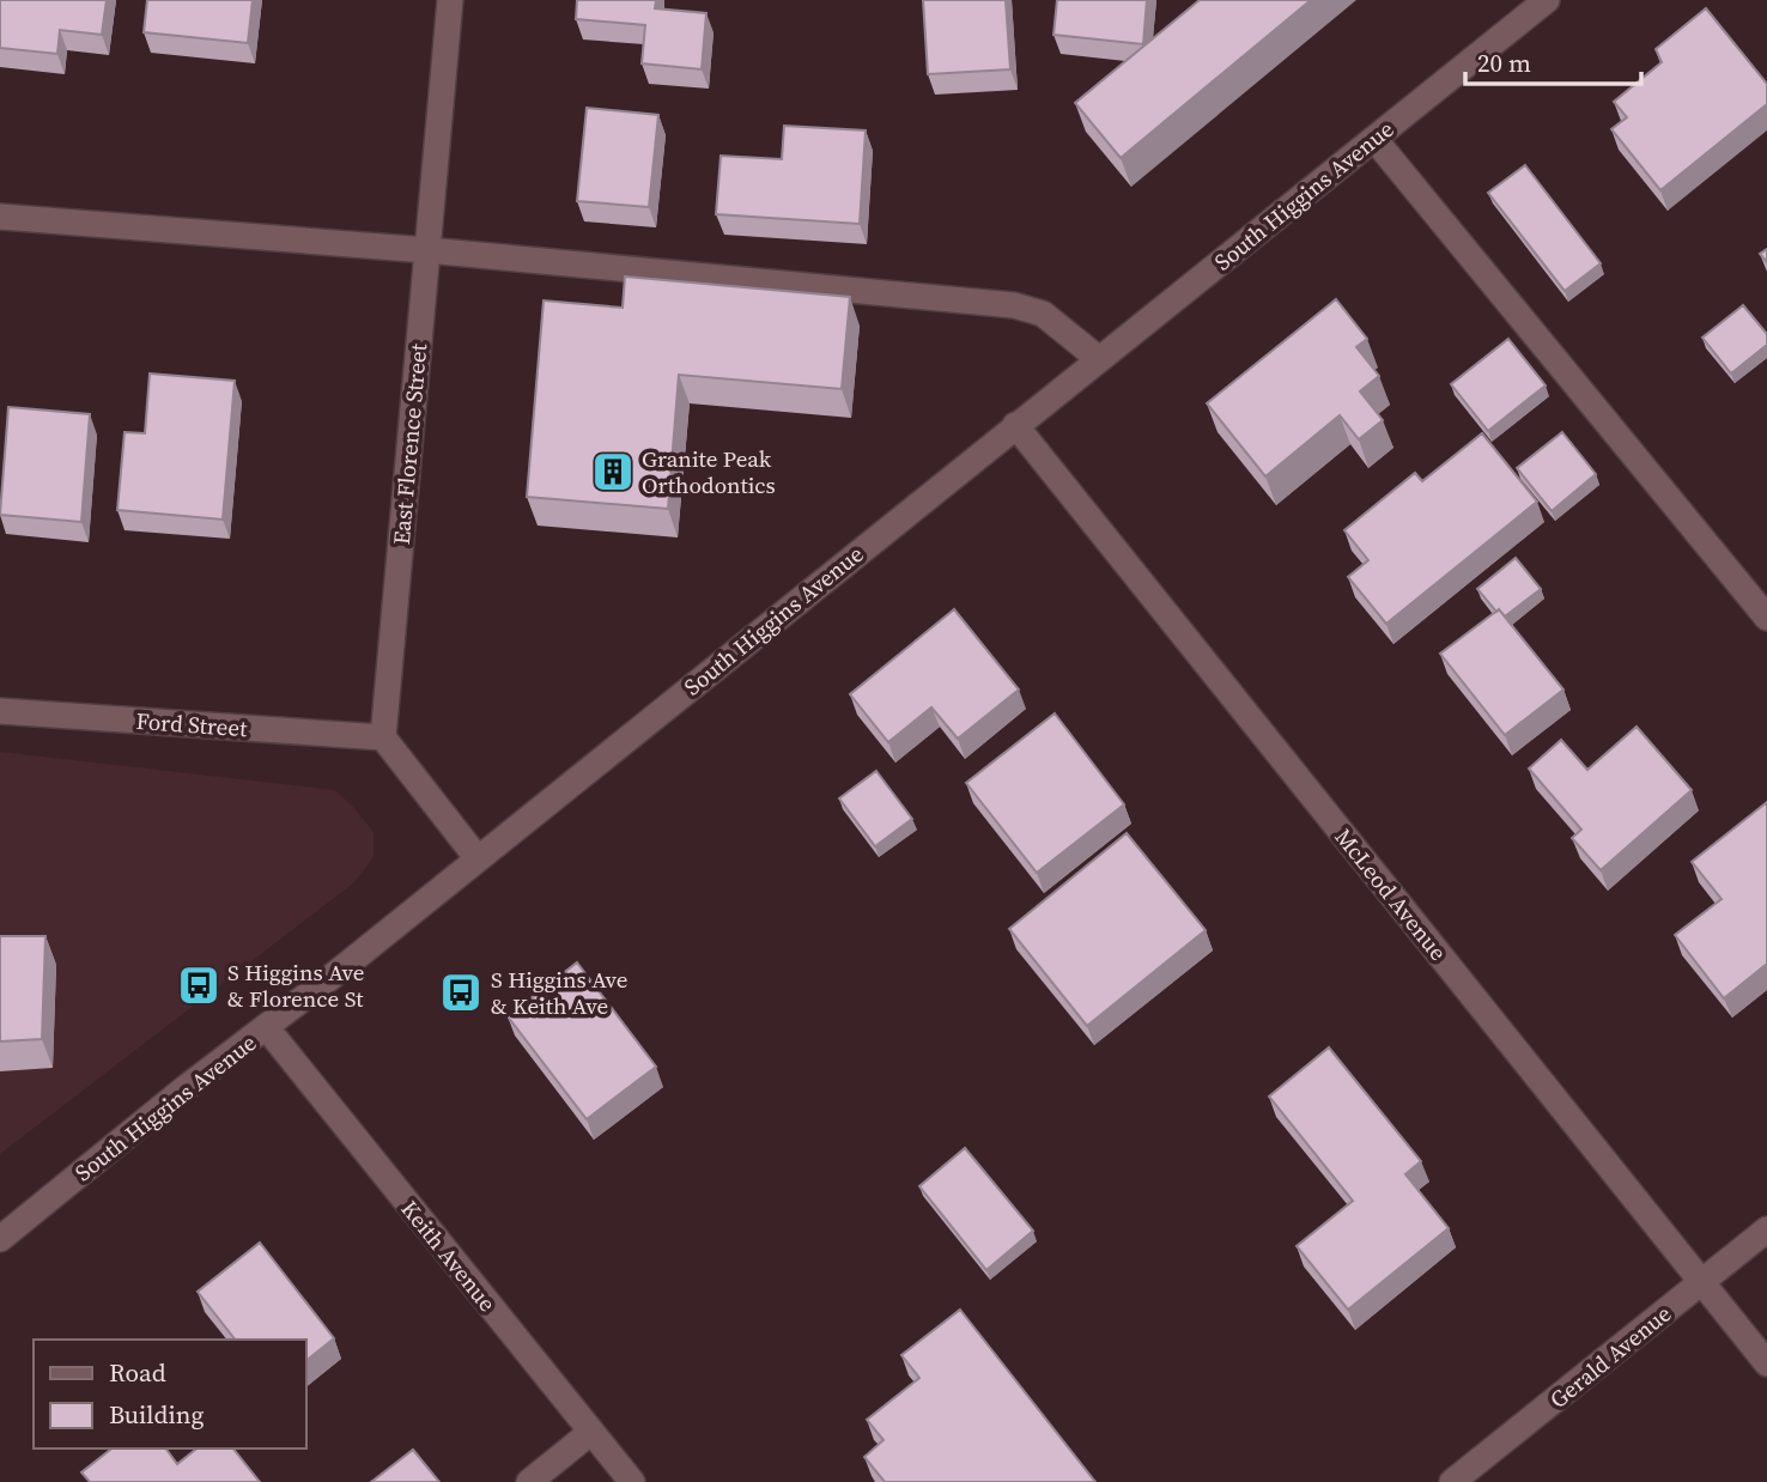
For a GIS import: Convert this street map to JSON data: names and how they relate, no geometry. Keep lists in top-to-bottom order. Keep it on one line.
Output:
{"streets":{"street":["South Higgins Avenue","East Florence Street","Ford Street","McLeod Avenue","Keith Avenue","Gerald Avenue"]},"crossings":[["South Higgins Avenue","McLeod Avenue"],["South Higgins Avenue","Keith Avenue"],["East Florence Street","Ford Street"],["McLeod Avenue","Gerald Avenue"]],"places":{"building":["Granite Peak Orthodontics"],"bus stop":["S Higgins Ave & Florence St","S Higgins Ave & Keith Ave"]},"legend":["Road","Building"],"scale_bar":"20 m"}
